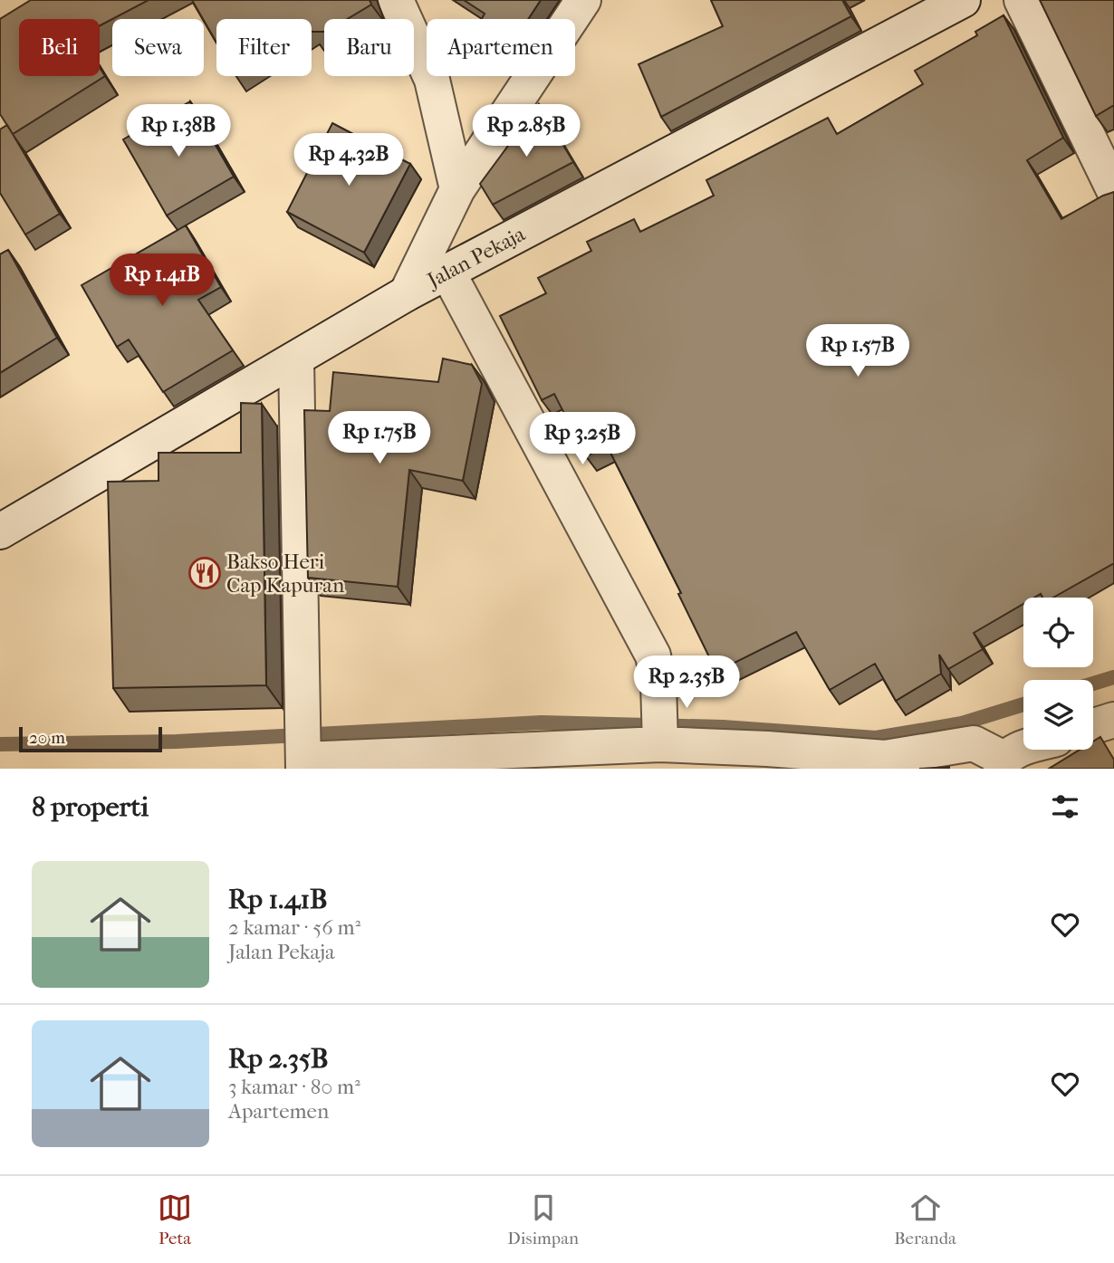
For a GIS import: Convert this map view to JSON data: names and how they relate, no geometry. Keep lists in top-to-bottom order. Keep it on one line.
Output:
{"streets":{"street":["Jalan Pekaja"]},"places":{"restaurant":["Bakso Heri Cap Kapuran"]},"scale_bar":"20 m","page":{"chip":["Beli","Sewa","Filter","Baru","Apartemen"],"price":["Rp 1.38B","Rp 2.85B","Rp 4.32B","Rp 1.41B","Rp 1.57B","Rp 1.75B","Rp 3.25B","Rp 2.35B"],"scale":"20 m","heading":"8 properti","list":[{"name":"Rp 1.41B","note":"2 kamar · 56 m² · Jalan Pekaja"},{"name":"Rp 2.35B","note":"3 kamar · 80 m² · Apartemen"}],"tabs":["Peta","Disimpan","Beranda"]}}
